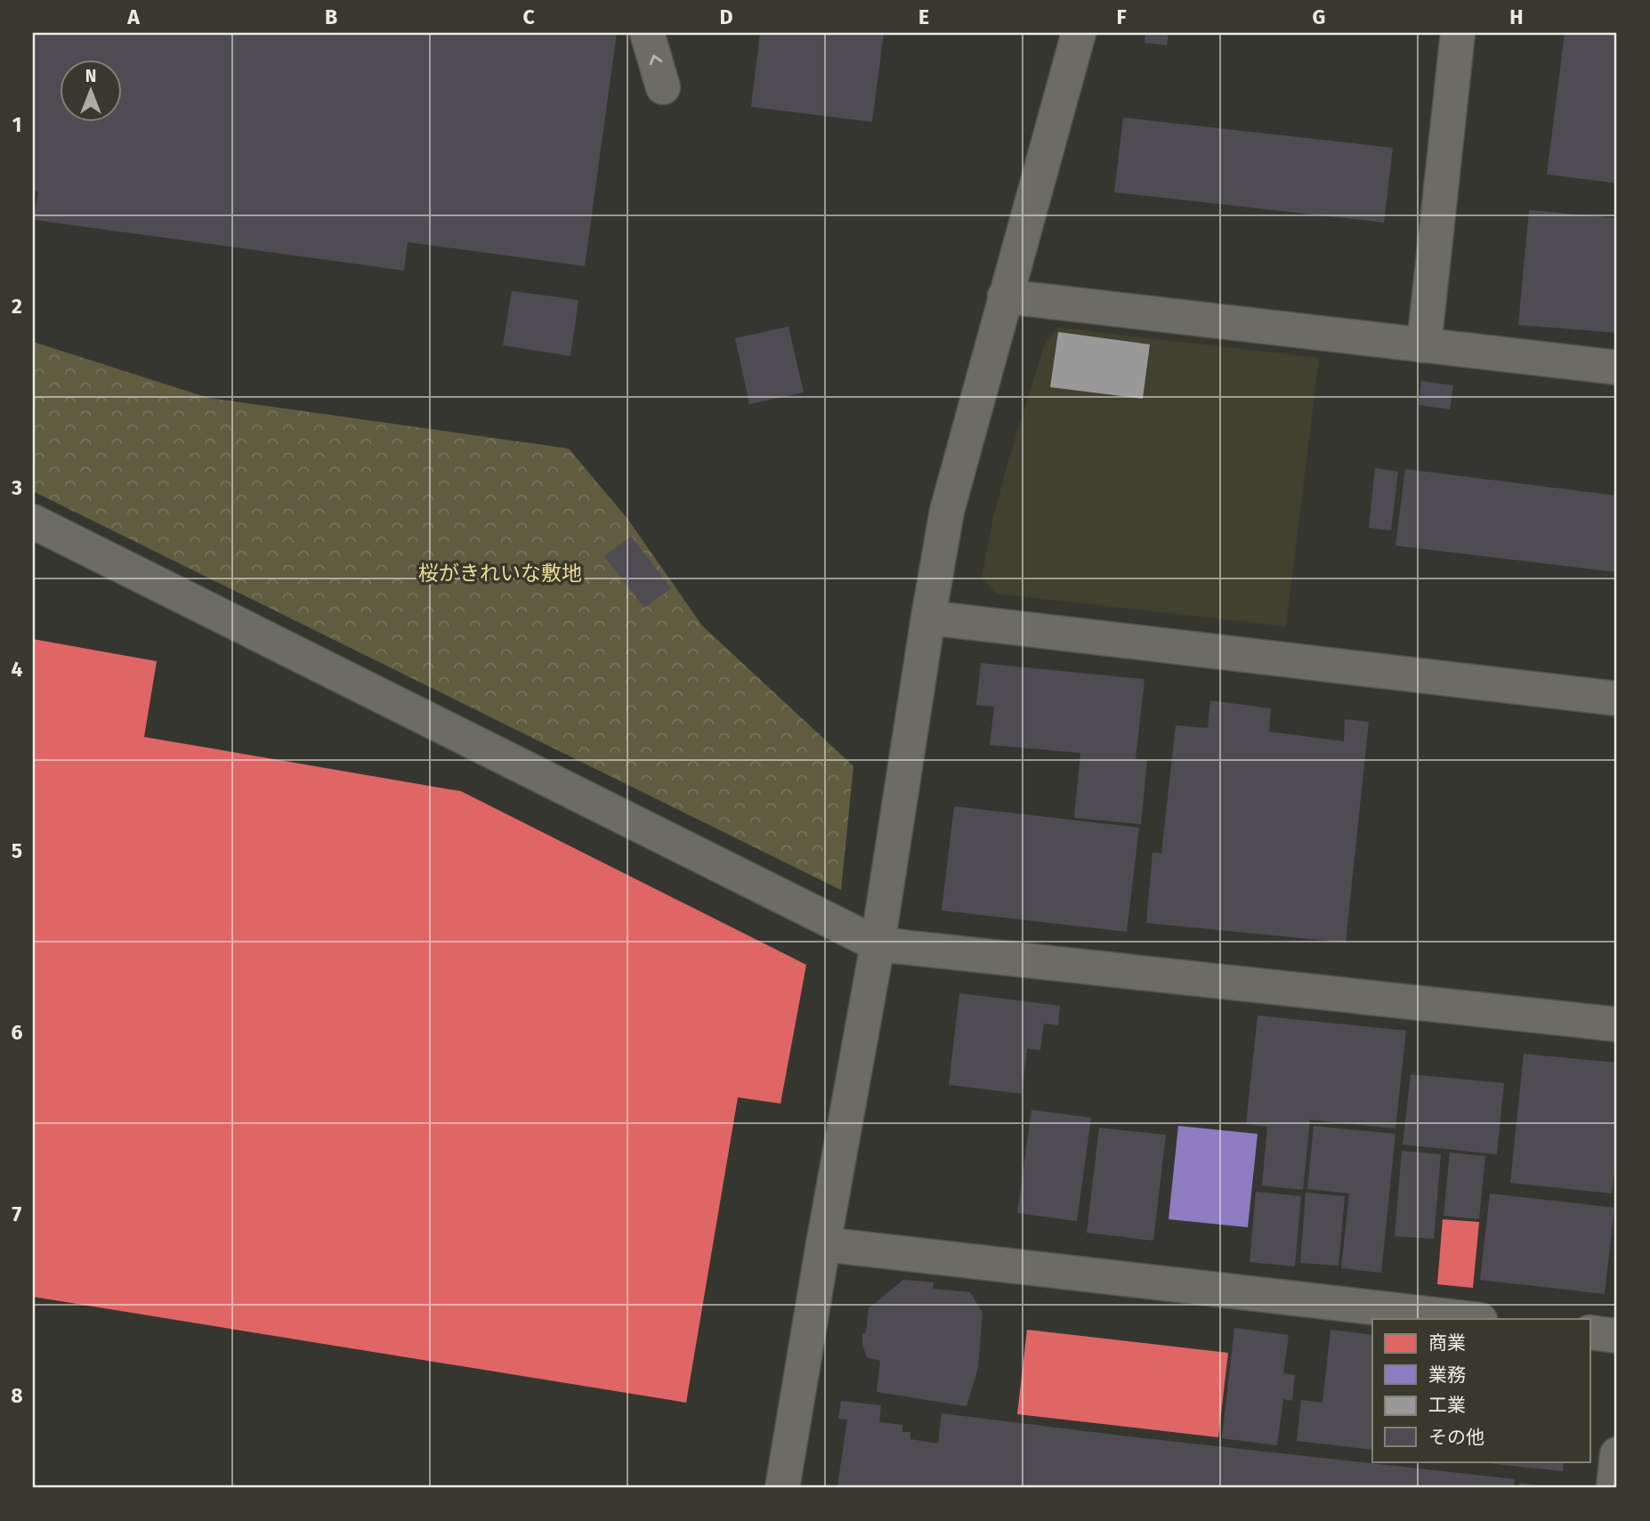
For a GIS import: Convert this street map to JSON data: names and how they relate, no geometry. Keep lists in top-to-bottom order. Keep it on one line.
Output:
{"parks":["桜がきれいな敷地"],"legend":["商業","業務","工業","その他"],"north":"top","grid":{"columns":["A","B","C","D","E","F","G","H"],"rows":["1","2","3","4","5","6","7","8"]}}
